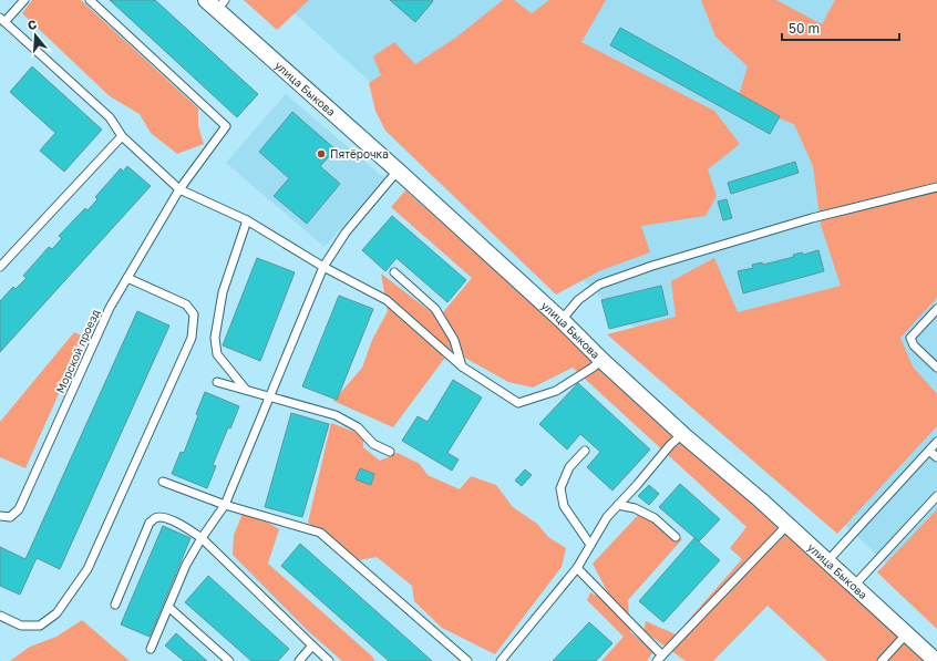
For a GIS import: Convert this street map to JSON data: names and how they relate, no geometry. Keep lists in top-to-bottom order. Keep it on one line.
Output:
{"streets":{"street":["улица Быкова"],"lane":["Морской проезд"]},"places":["Пятёрочка"],"scale_bar":"50 m","north":"top"}
